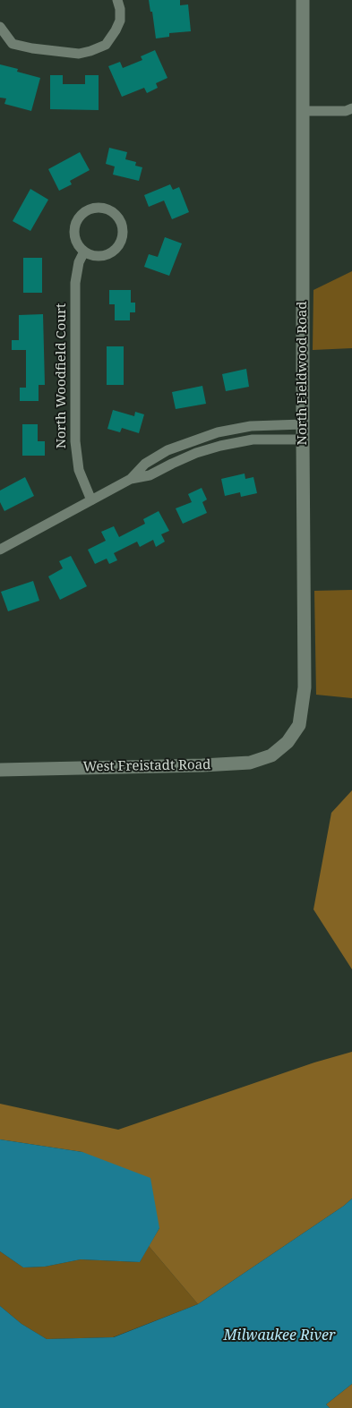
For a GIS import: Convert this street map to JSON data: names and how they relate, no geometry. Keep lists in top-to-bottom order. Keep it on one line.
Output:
{"streets":{"street":["North Fieldwood Road","North Woodfield Court","West Freistadt Road"]},"crossings":[["North Fieldwood Road","West Freistadt Road"]],"water":["Milwaukee River"]}
